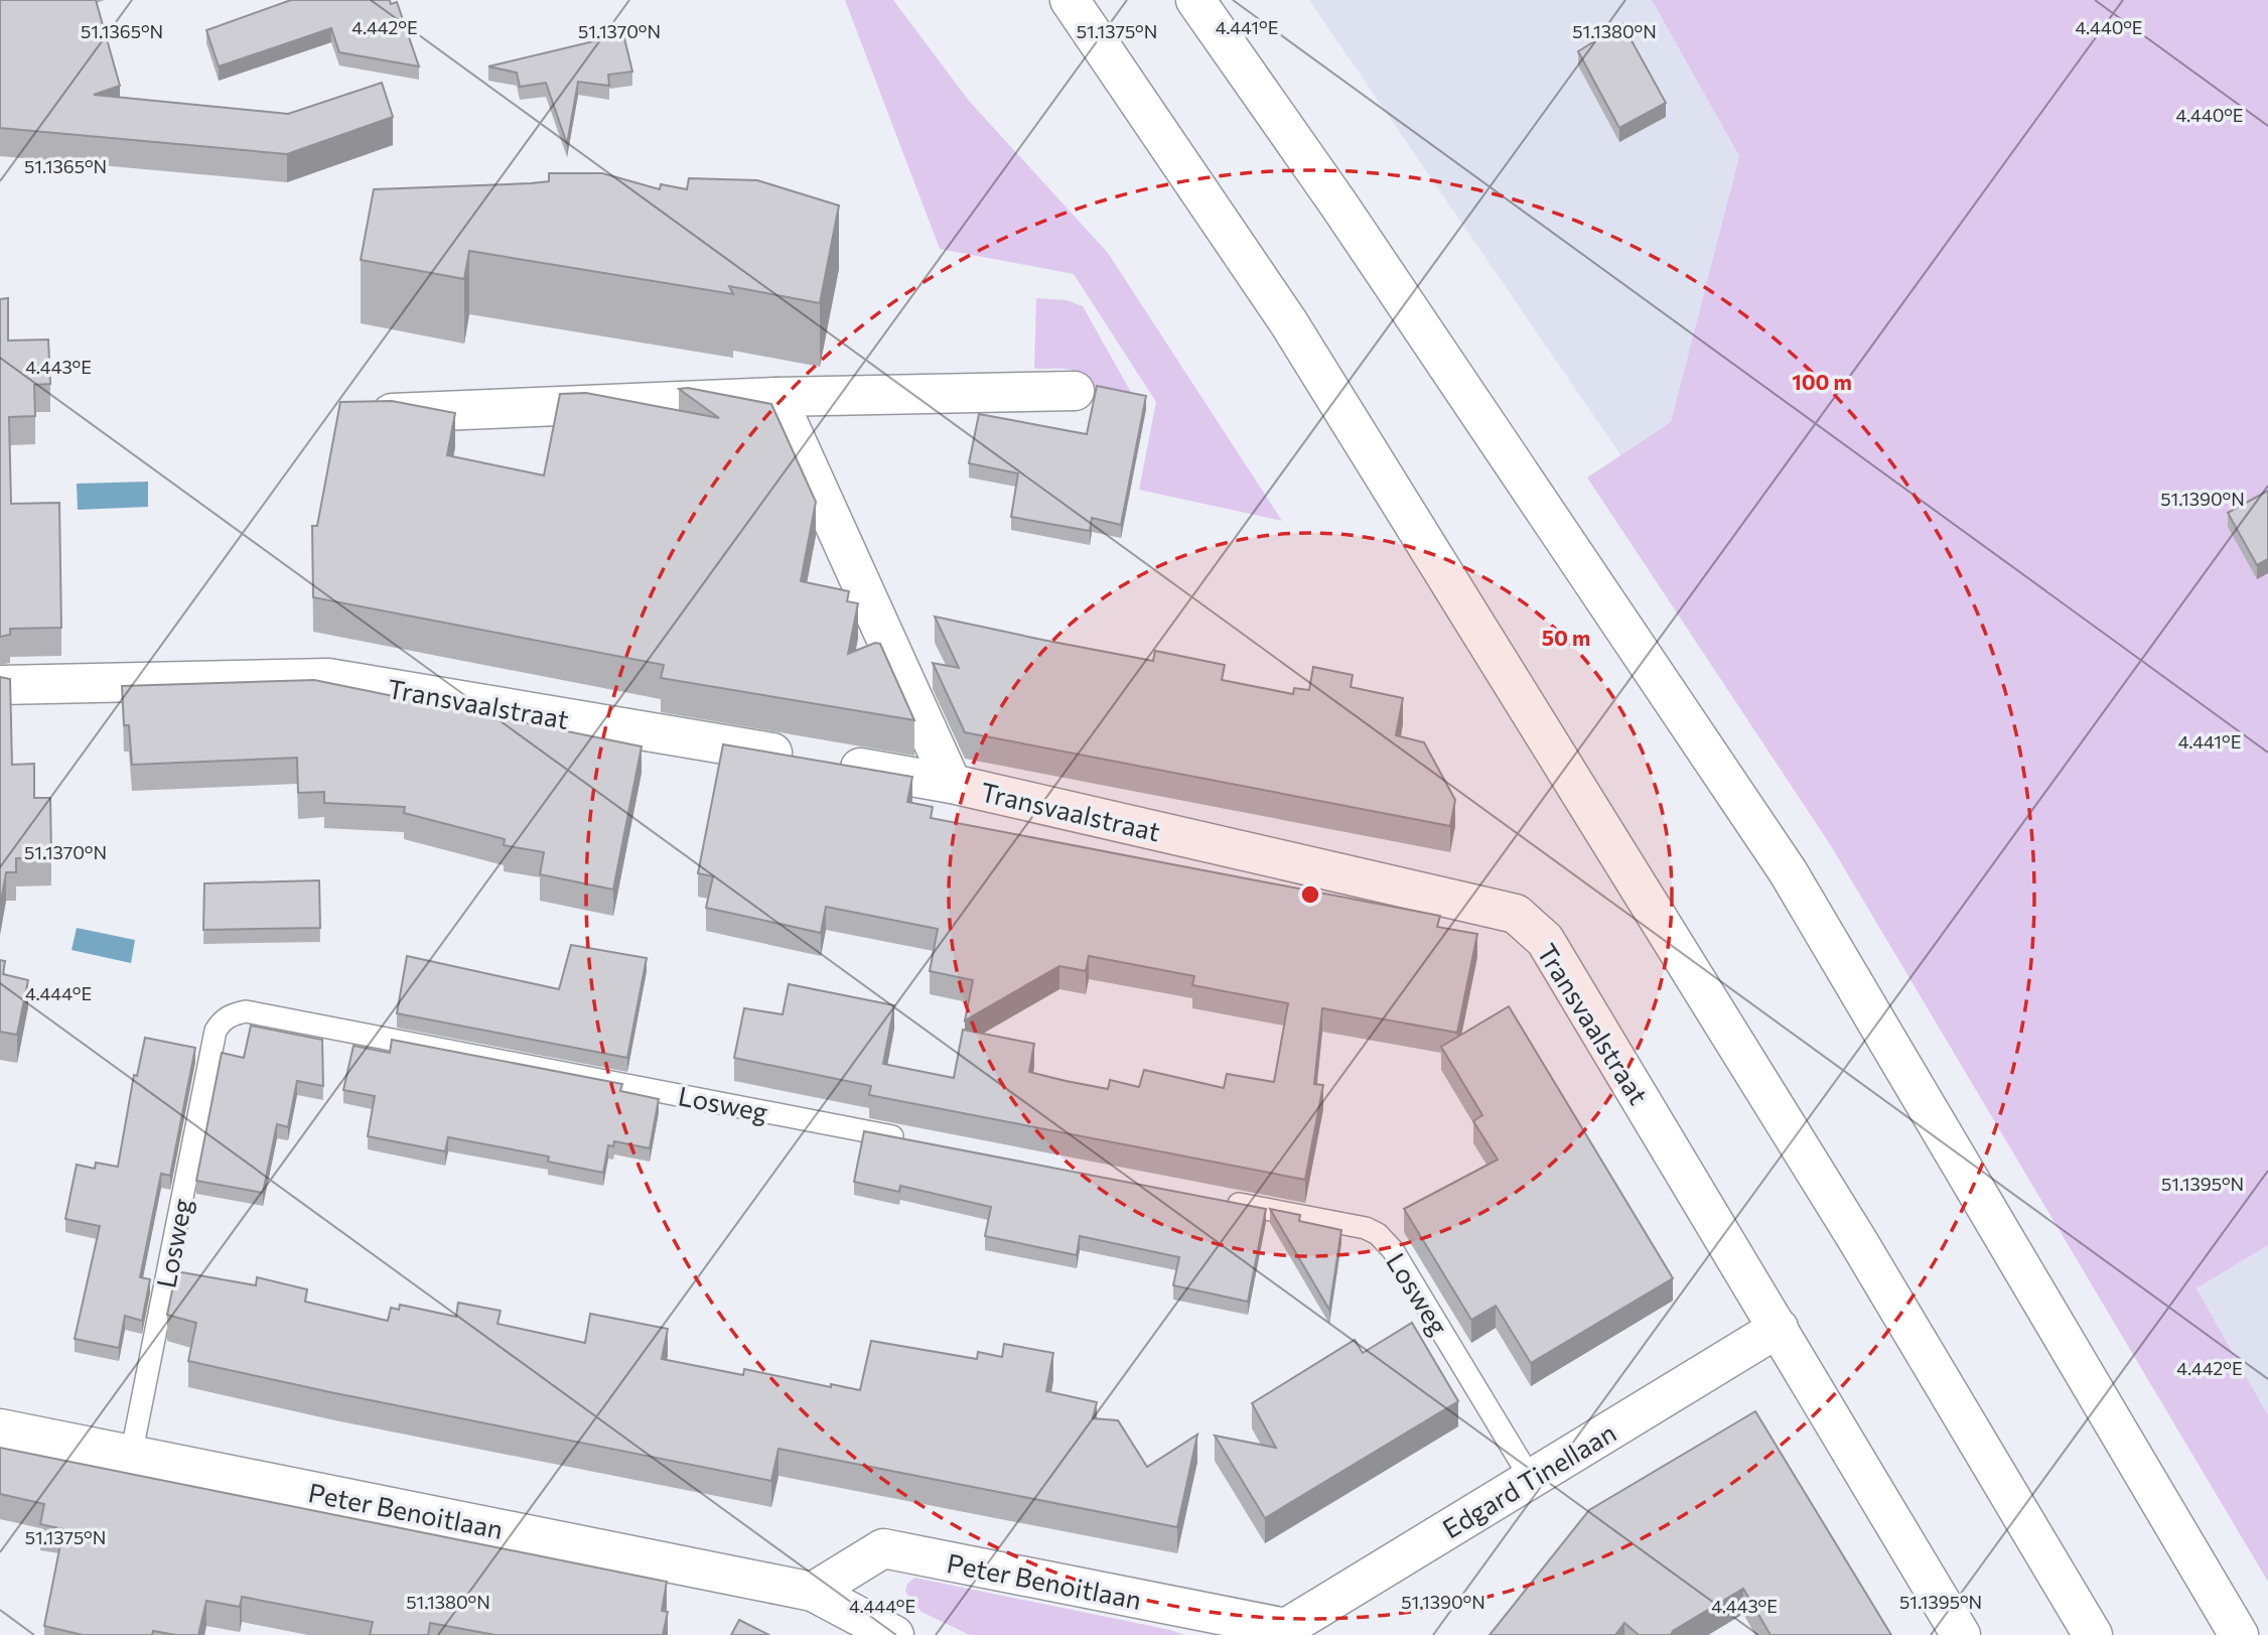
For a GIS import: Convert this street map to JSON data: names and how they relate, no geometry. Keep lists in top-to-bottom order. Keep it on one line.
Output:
{"streets":{"main road":["Transvaalstraat","Edgard Tinellaan","Peter Benoitlaan"],"lane":["Losweg"]},"crossings":[["Transvaalstraat","Edgard Tinellaan"],["Losweg","Edgard Tinellaan"],["Losweg","Peter Benoitlaan"],["Edgard Tinellaan","Peter Benoitlaan"]],"coordinates":["4.441°E","4.442°E","4.440°E","51.1365°N","51.1370°N","51.1375°N","51.1380°N","4.443°E","51.1390°N","4.444°E","51.1395°N"],"rings":["100 m","50 m"]}
